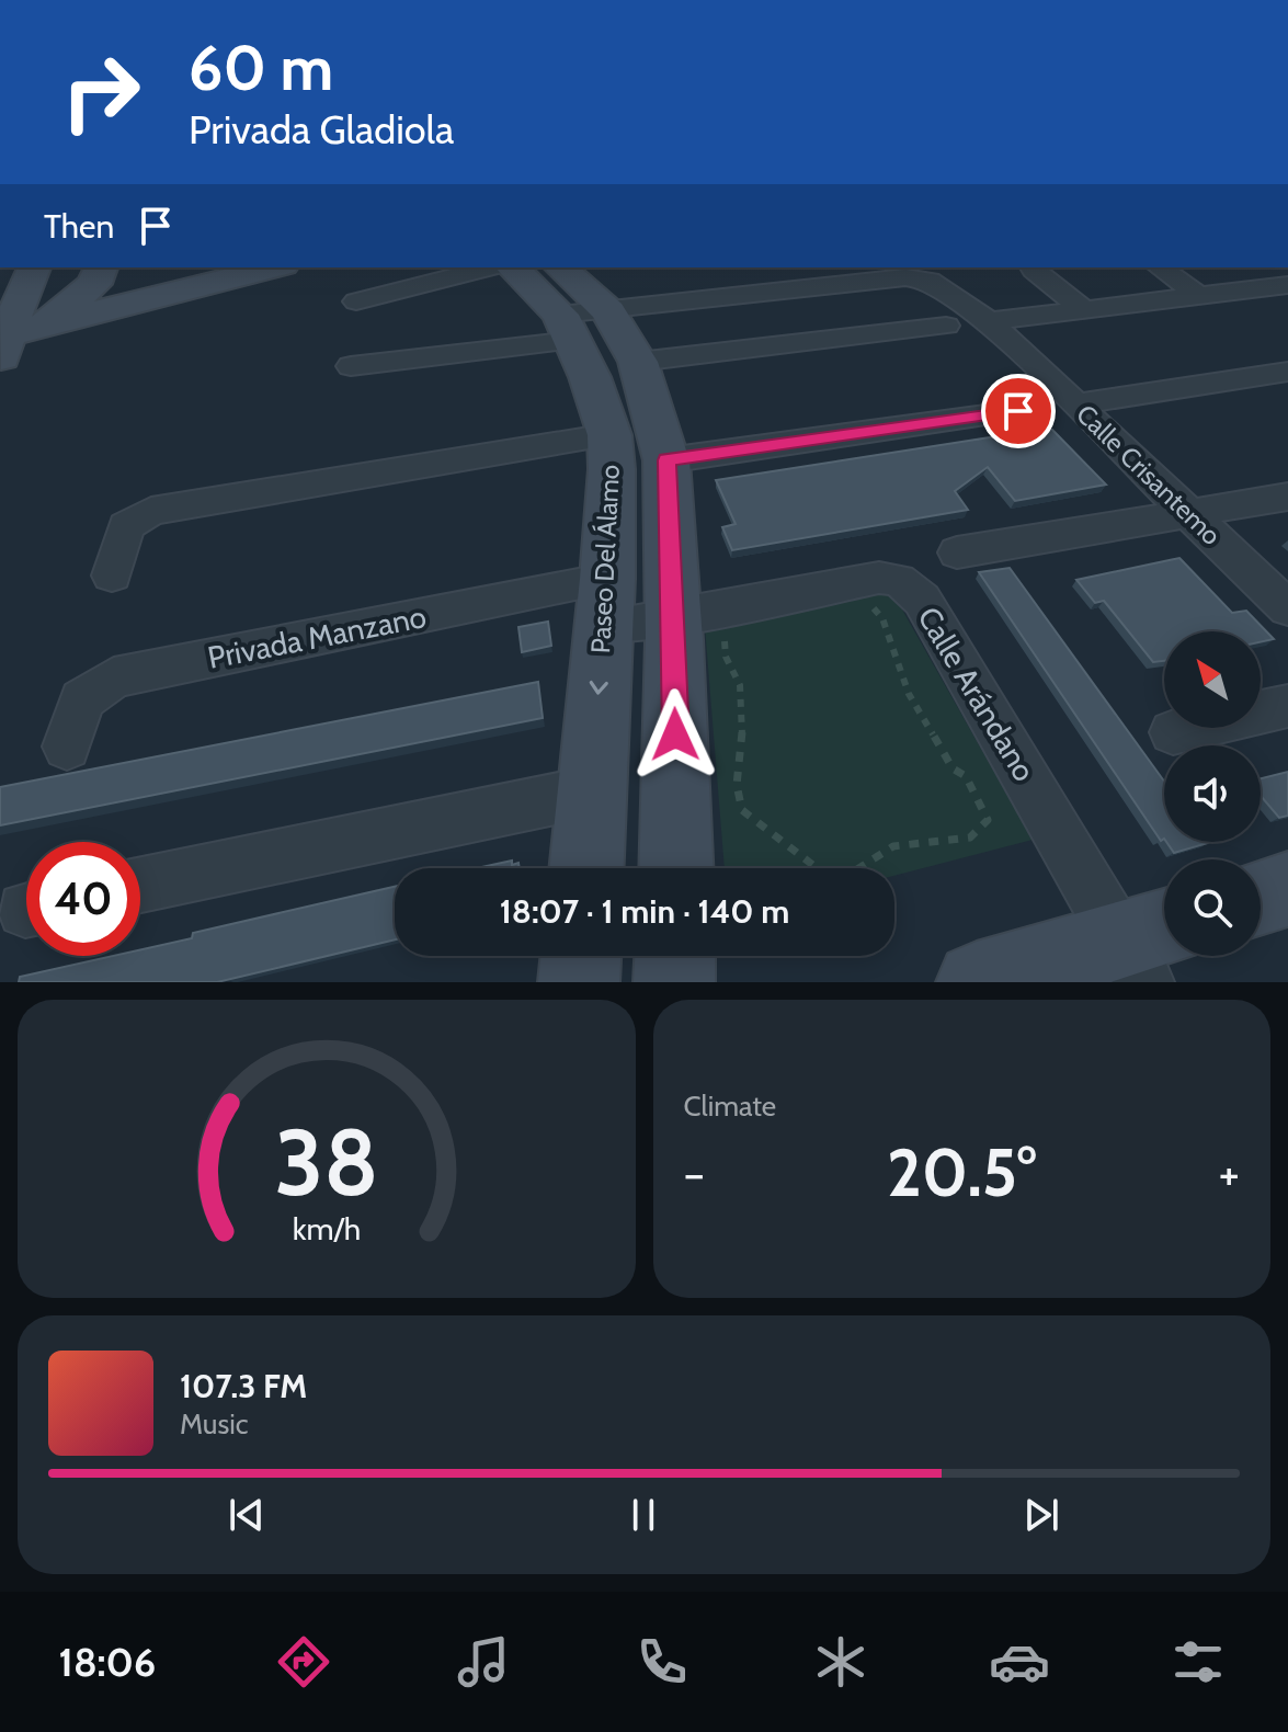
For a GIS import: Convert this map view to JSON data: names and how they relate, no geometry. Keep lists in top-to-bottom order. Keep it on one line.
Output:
{"streets":{"street":["Calle Crisantemo","Paseo Del Álamo","Privada Manzano","Calle Arándano"]},"crossings":[["Calle Crisantemo","Paseo Del Álamo"],["Paseo Del Álamo","Privada Manzano"],["Paseo Del Álamo","Calle Arándano"],["Privada Manzano","Calle Arándano"]],"north":"top left","page":{"turn":["60 m","Privada Gladiola"],"then":"Then","limit":"40","trip":"18:07 · 1 min · 140 m","tile":"Climate","heat":["−","20.5°","+"],"song":["107.3 FM","Music"],"tabs":"18:06","gauge":["38","km/h"]}}
